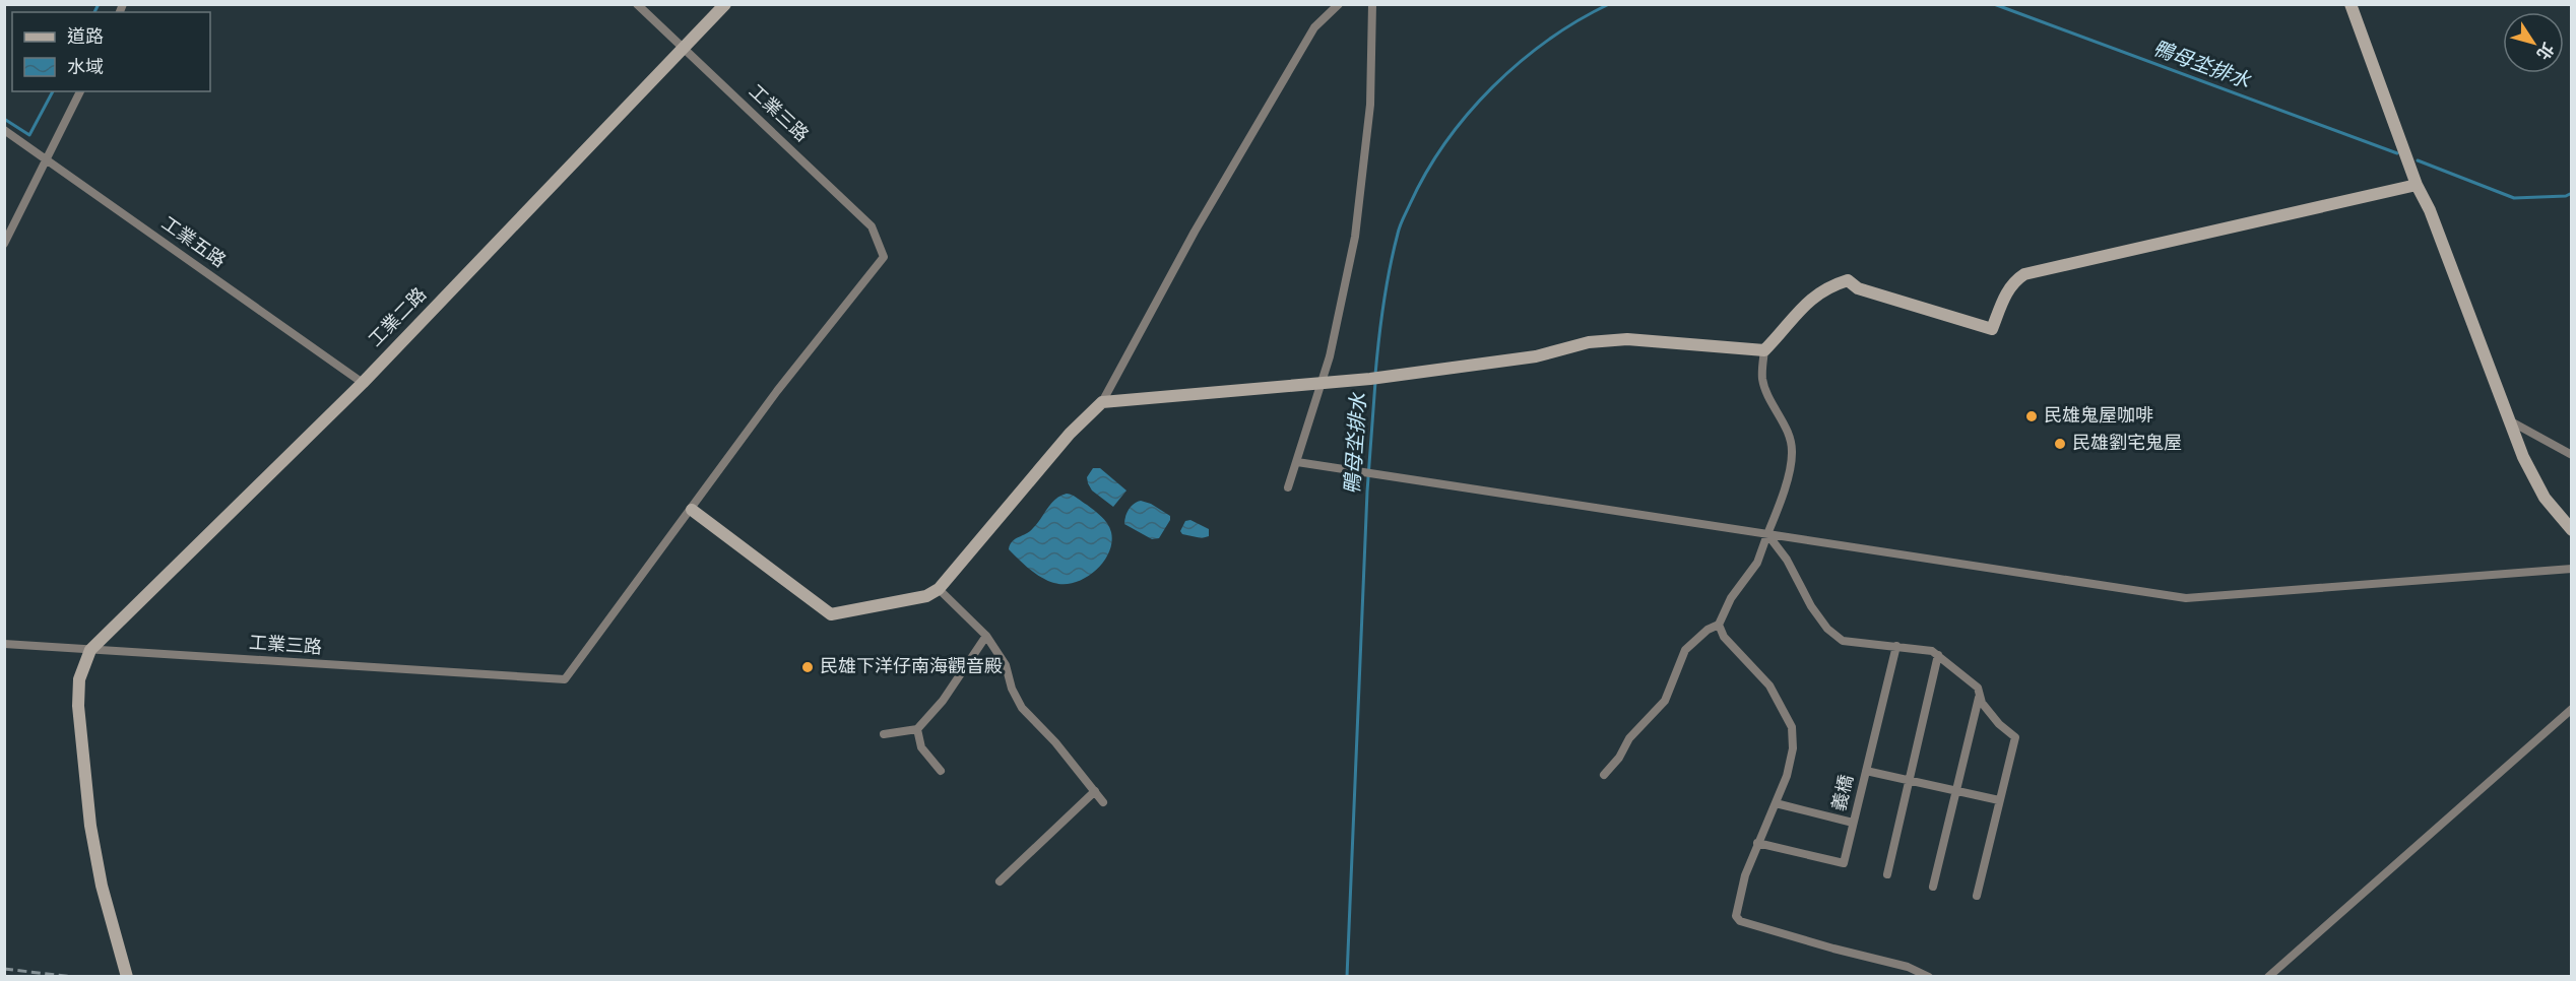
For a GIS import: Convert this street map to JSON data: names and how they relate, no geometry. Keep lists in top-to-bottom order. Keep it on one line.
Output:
{"streets":{"street":["工業三路","工業五路","工業二路","義橋"]},"crossings":[["工業三路","工業二路"],["工業五路","工業二路"]],"water":["鴨母坔排水"],"places":["民雄鬼屋咖啡","民雄劉宅鬼屋","民雄下洋仔南海觀音殿"],"legend":["道路","水域"],"north":"bottom right"}
